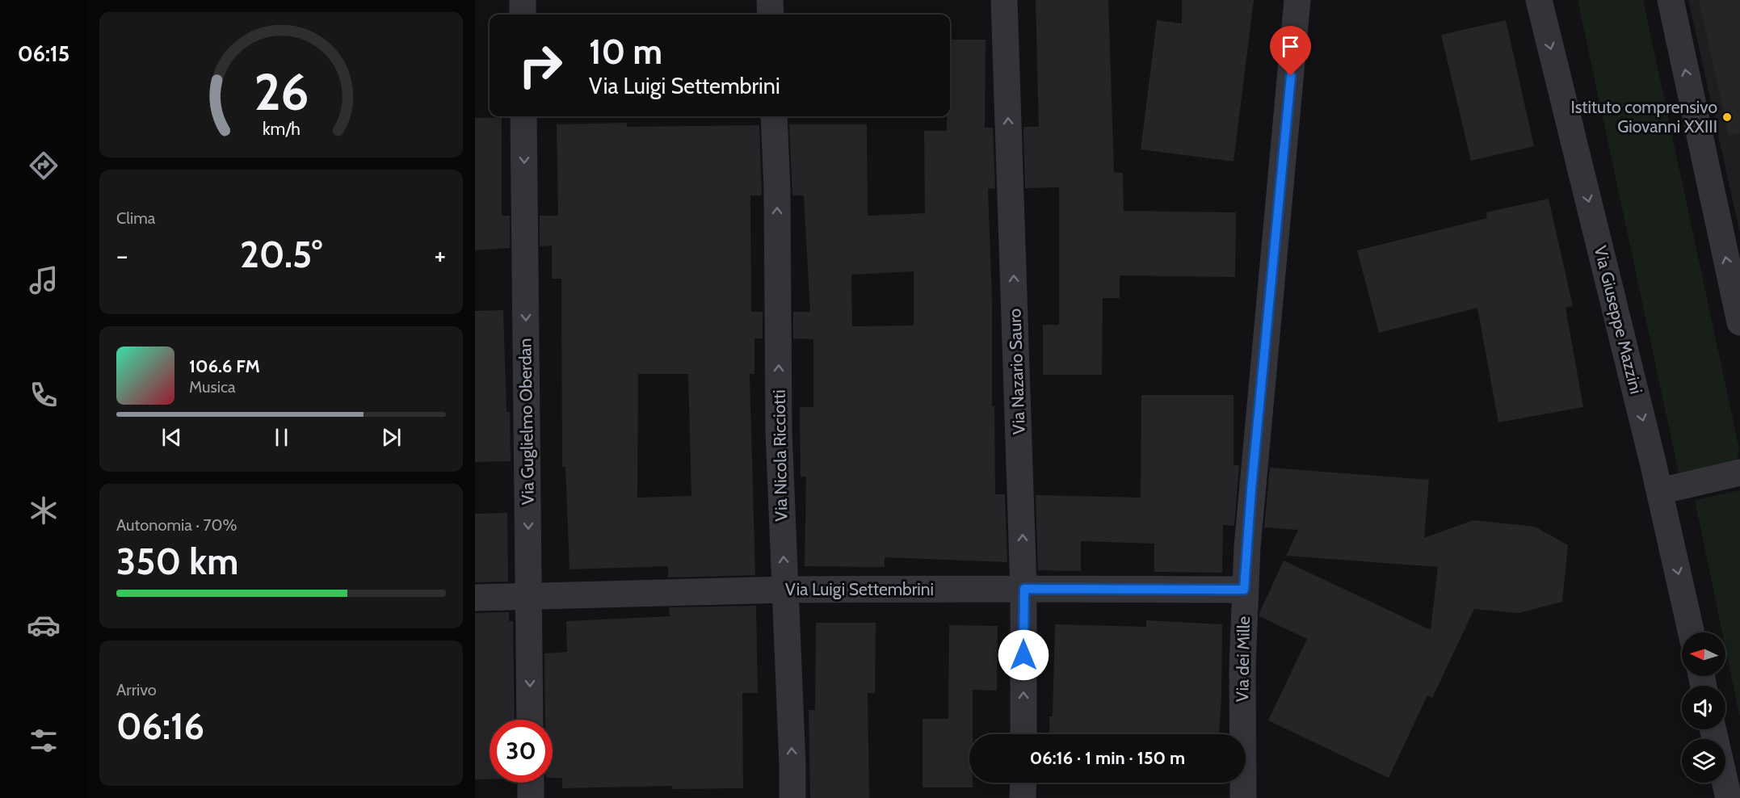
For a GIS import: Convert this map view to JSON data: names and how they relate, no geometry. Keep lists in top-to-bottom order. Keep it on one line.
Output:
{"streets":{"street":["Via Giuseppe Mazzini","Via Nazario Sauro","Via Guglielmo Oberdan","Via Nicola Ricciotti","Via Luigi Settembrini","Via dei Mille"]},"crossings":[["Via Nazario Sauro","Via Luigi Settembrini"],["Via Guglielmo Oberdan","Via Luigi Settembrini"],["Via Nicola Ricciotti","Via Luigi Settembrini"],["Via Luigi Settembrini","Via dei Mille"]],"one_way":["Via Nazario Sauro","Via Guglielmo Oberdan","Via Nicola Ricciotti"],"places":["Istituto comprensivo Giovanni XXIII"],"north":"left","page":{"tabs":"06:15","turn":["10 m","Via Luigi Settembrini"],"tile":["Clima",["Autonomia · 70%","350 km"],["Arrivo","06:16"]],"heat":["−","20.5°","+"],"song":["106.6 FM","Musica"],"limit":"30","trip":"06:16 · 1 min · 150 m","gauge":["26","km/h"]}}
